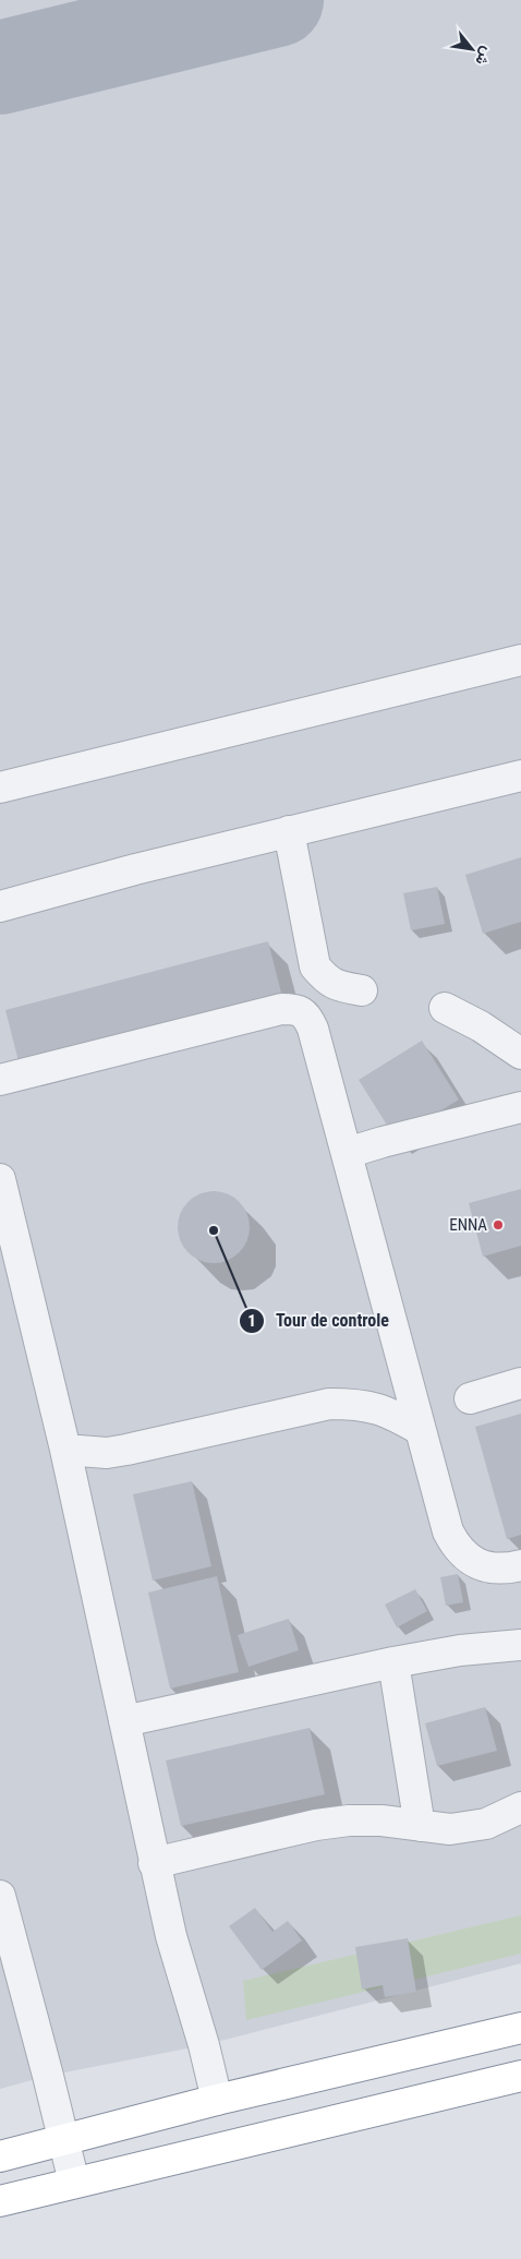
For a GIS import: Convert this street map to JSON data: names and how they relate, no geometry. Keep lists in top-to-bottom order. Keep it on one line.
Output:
{"places":["ENNA","Tour de controle"],"north":"bottom right"}
